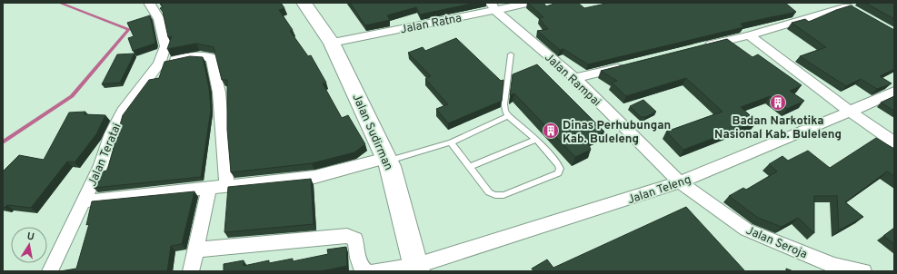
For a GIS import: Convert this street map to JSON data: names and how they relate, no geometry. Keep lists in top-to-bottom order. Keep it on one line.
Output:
{"streets":{"main road":["Jalan Sudirman"],"street":["Jalan Ratna","Jalan Rampai","Jalan Teratai","Jalan Teleng","Jalan Seroja"]},"crossings":[["Jalan Ratna","Jalan Rampai"],["Jalan Ratna","Jalan Sudirman"],["Jalan Rampai","Jalan Teleng"],["Jalan Rampai","Jalan Seroja"],["Jalan Sudirman","Jalan Teleng"],["Jalan Teleng","Jalan Seroja"]],"places":{"building":["Badan Narkotika Nasional Kab. Buleleng","Dinas Perhubungan Kab. Buleleng"]},"north":"top"}
